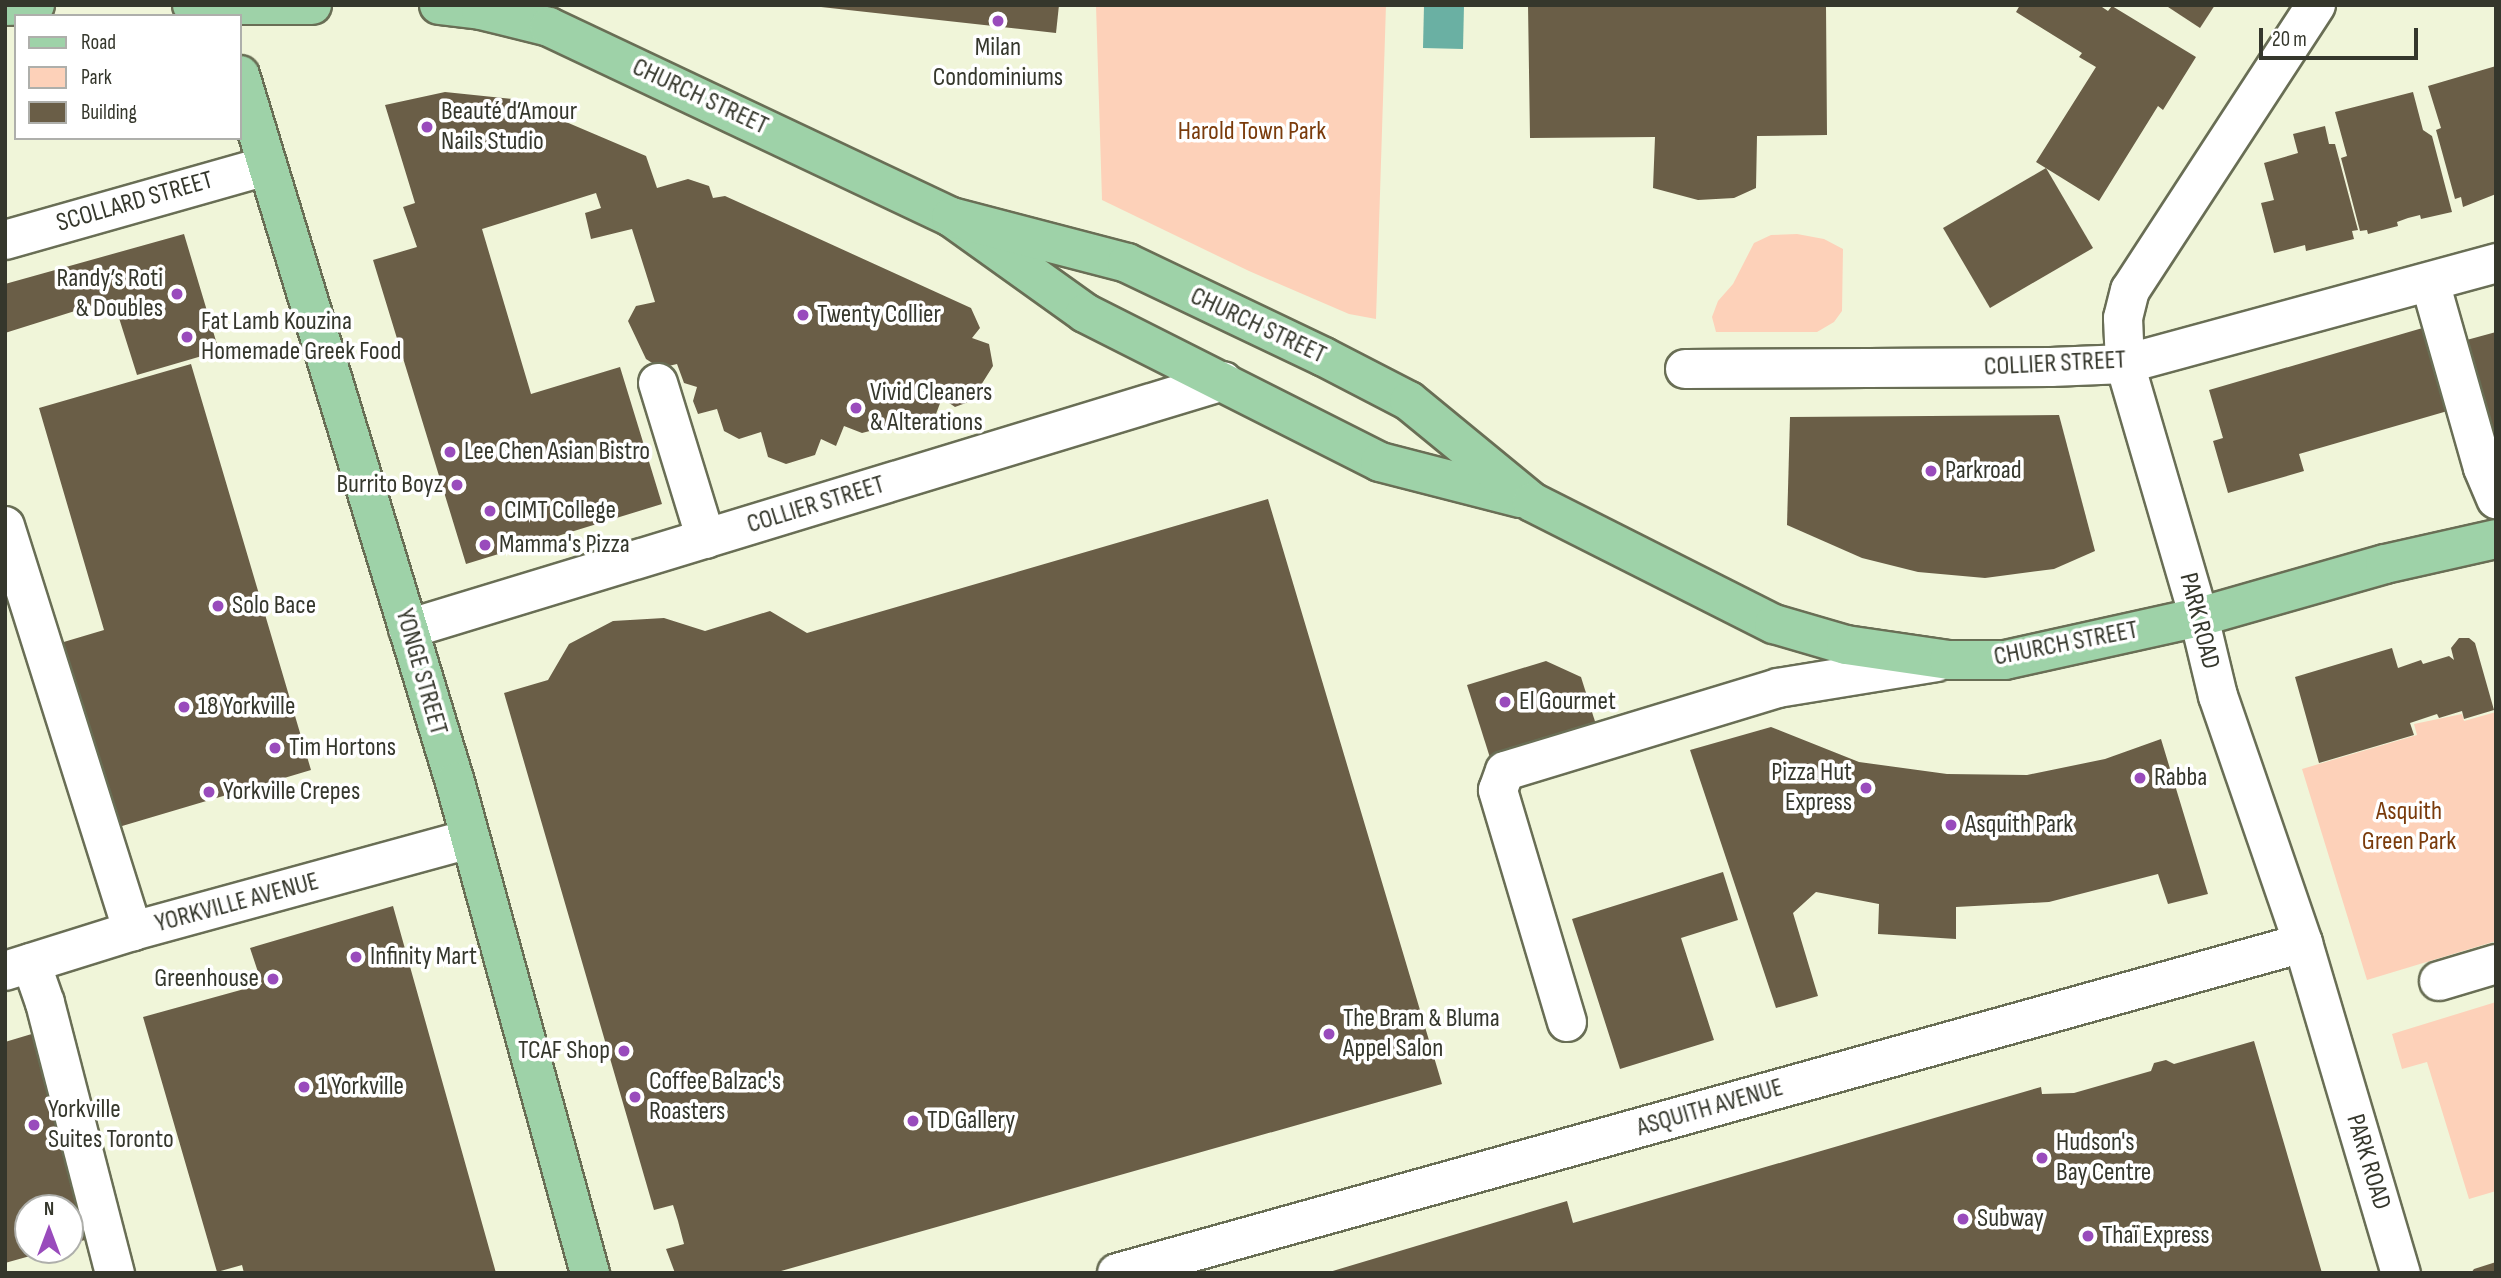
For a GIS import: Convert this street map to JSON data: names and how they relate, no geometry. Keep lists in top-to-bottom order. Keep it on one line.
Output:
{"streets":{"main road":["CHURCH STREET","YONGE STREET"],"street":["SCOLLARD STREET","COLLIER STREET","PARK ROAD","YORKVILLE AVENUE","ASQUITH AVENUE"]},"crossings":[["CHURCH STREET","COLLIER STREET"],["CHURCH STREET","PARK ROAD"],["SCOLLARD STREET","YONGE STREET"],["COLLIER STREET","PARK ROAD"],["COLLIER STREET","YONGE STREET"],["PARK ROAD","ASQUITH AVENUE"],["YONGE STREET","YORKVILLE AVENUE"]],"parks":["Harold Town Park","Asquith Green Park"],"places":["Milan Condominiums","Beauté d’Amour Nails Studio","Randy’s Roti & Doubles","Twenty Collier","Fat Lamb Kouzina Homemade Greek Food","Vivid Cleaners & Alterations","Lee Chen Asian Bistro","Parkroad","Burrito Boyz","CIMT College","Mamma's Pizza","Solo Bace","El Gourmet","18 Yorkville","Tim Hortons","Rabba","Pizza Hut Express","Yorkville Crepes","Asquith Park","Infinity Mart","Greenhouse","The Bram & Bluma Appel Salon","TCAF Shop","1 Yorkville","Coffee Balzac's Roasters","TD Gallery","Yorkville Suites Toronto","Hudson's Bay Centre","Subway","Thaï Express"],"legend":["Road","Park","Building"],"scale_bar":"20 m","north":"top"}
